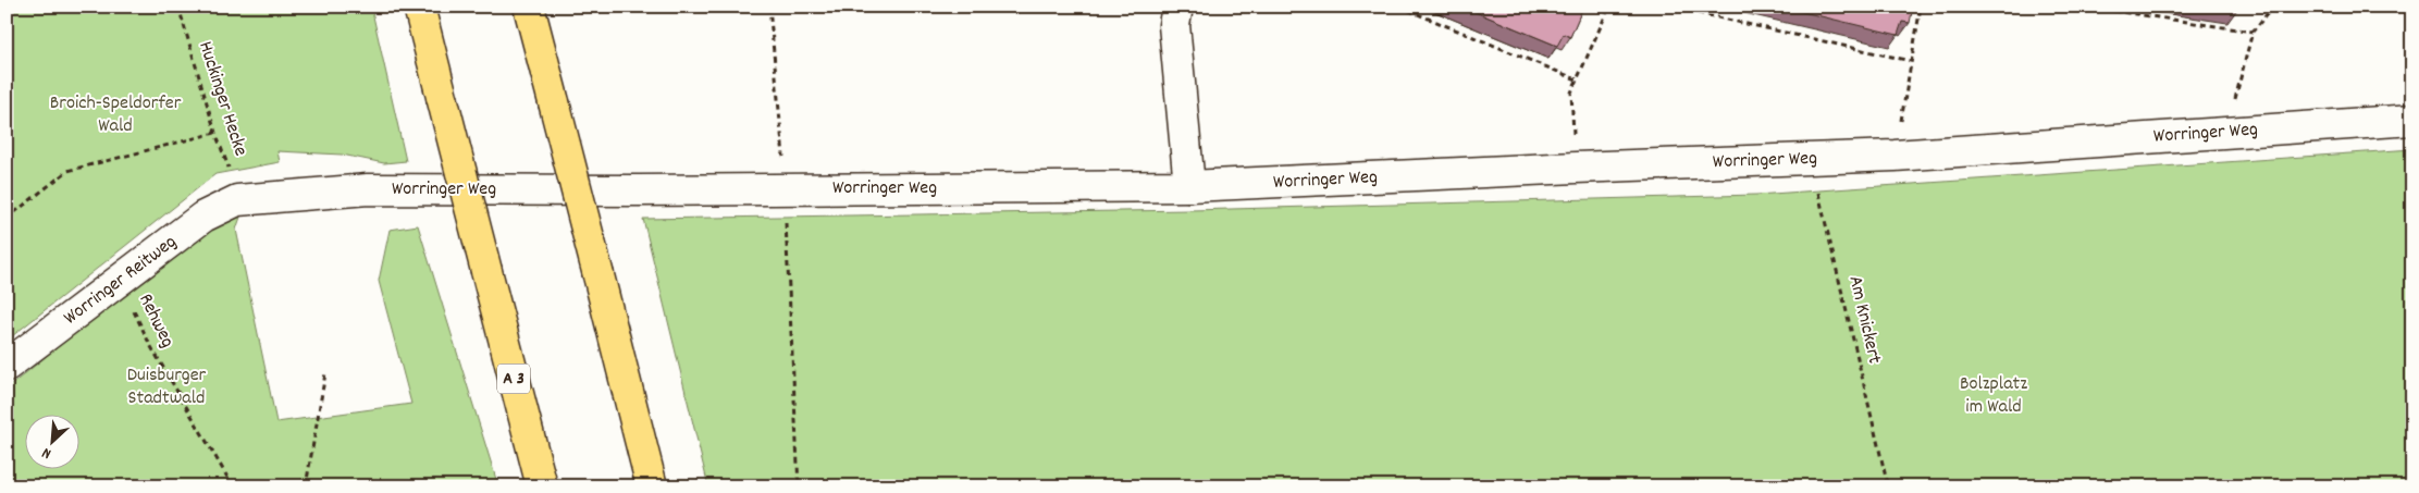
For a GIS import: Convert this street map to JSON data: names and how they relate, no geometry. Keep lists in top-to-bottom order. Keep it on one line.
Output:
{"streets":{"highway":["A 3"],"street":["Worringer Weg","Worringer Reitweg"],"path":["Huckinger Hecke","Am Knickert","Rehweg"]},"crossings":[["Huckinger Hecke","Worringer Weg"],["Huckinger Hecke","Worringer Reitweg"],["Worringer Weg","Worringer Reitweg"],["Worringer Weg","Am Knickert"],["Worringer Reitweg","Rehweg"]],"parks":["Broich-Speldorfer Wald","Duisburger Stadtwald","Bolzplatz im Wald"],"north":"bottom left"}
